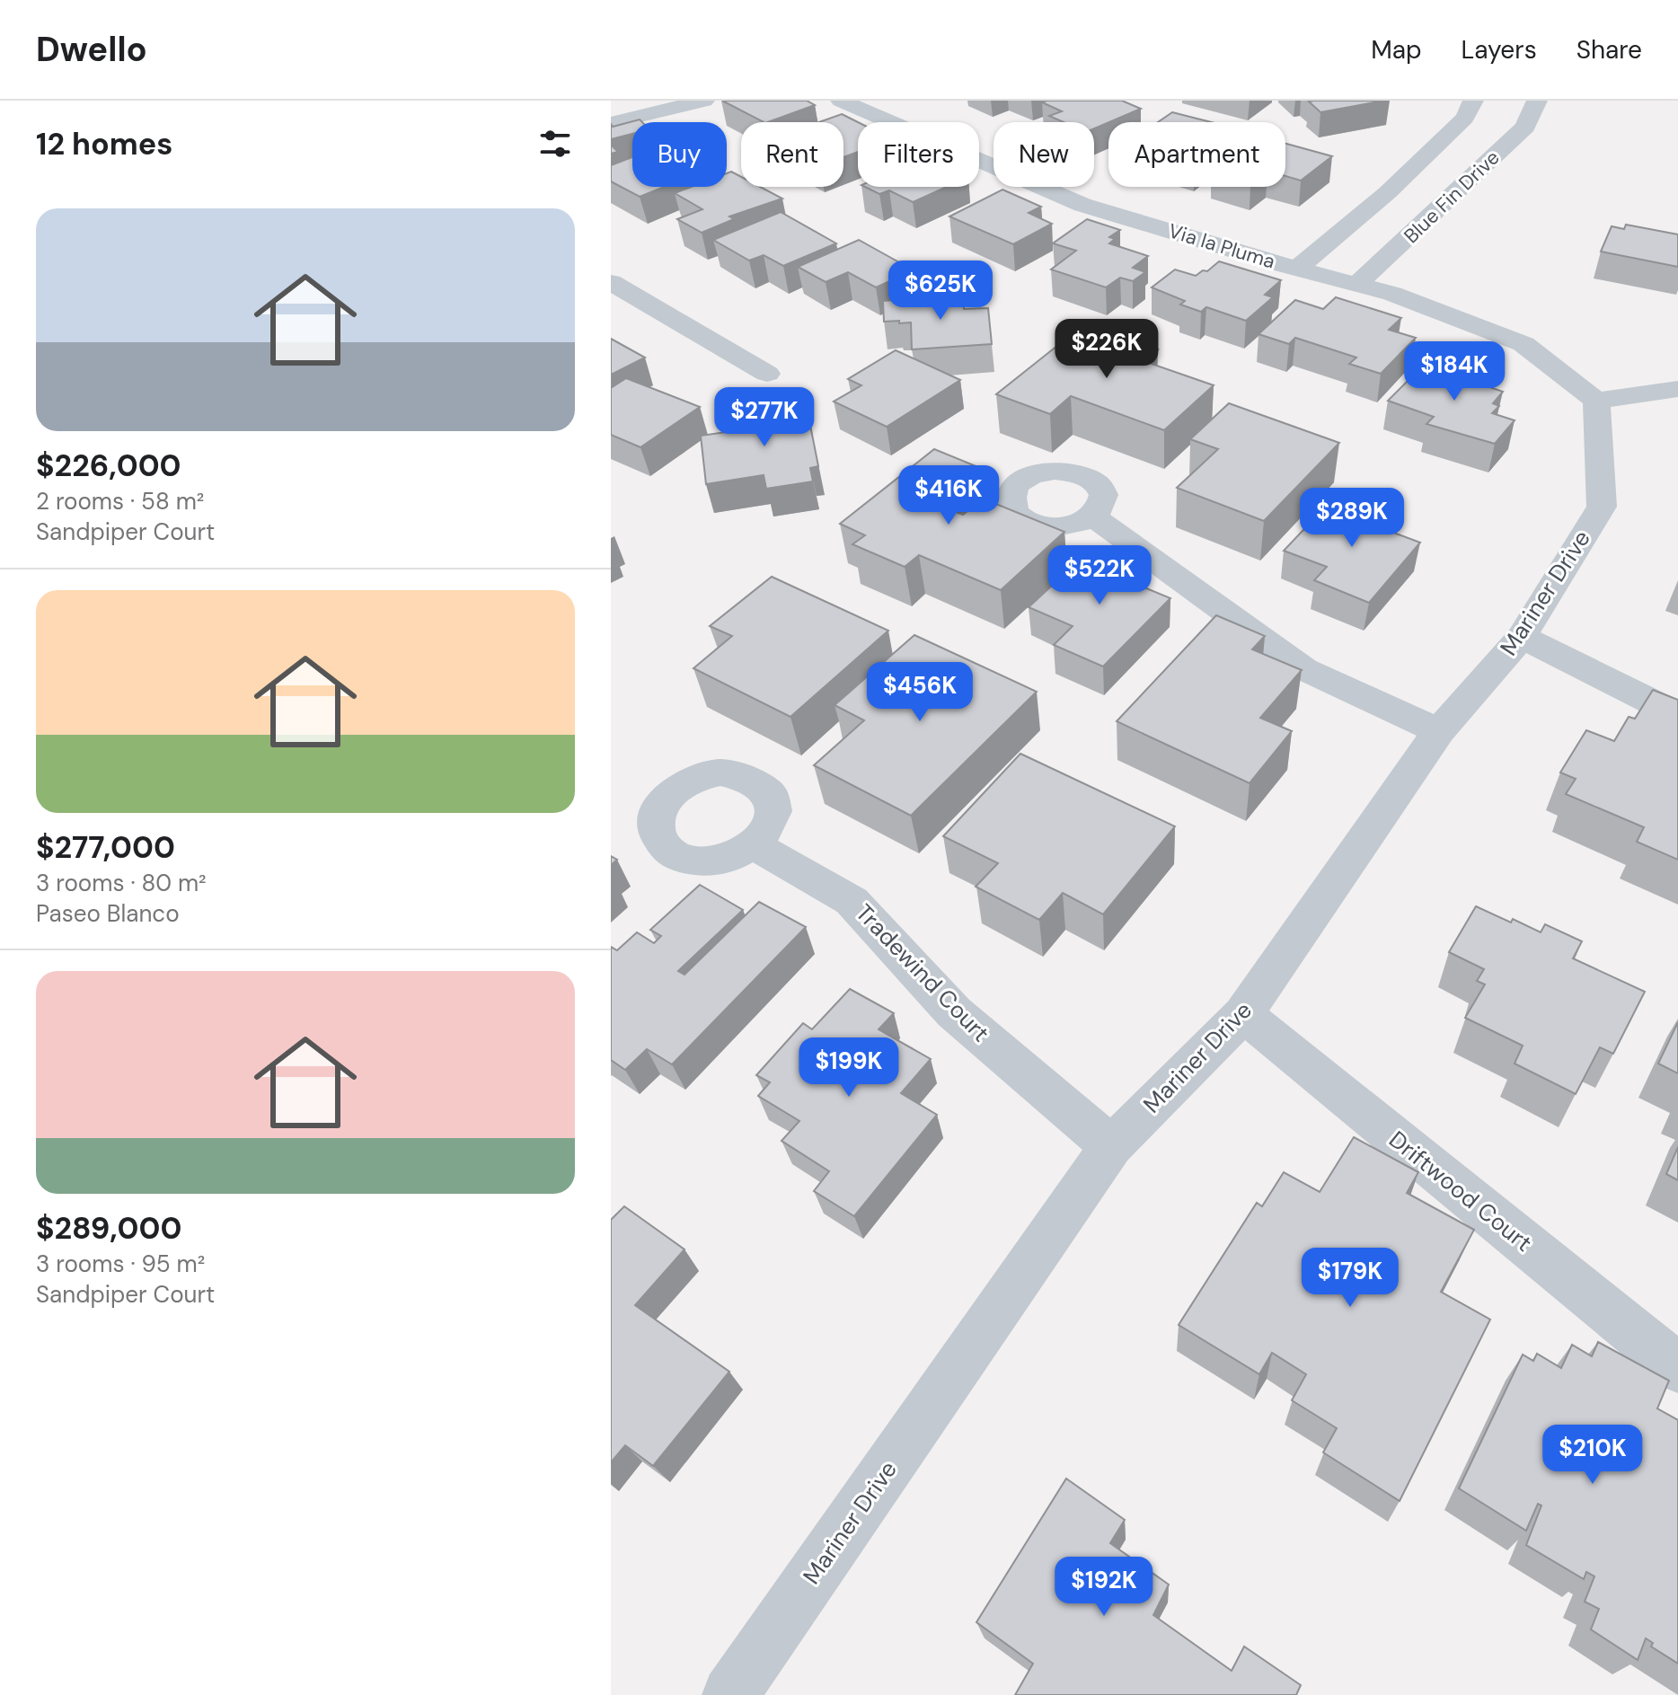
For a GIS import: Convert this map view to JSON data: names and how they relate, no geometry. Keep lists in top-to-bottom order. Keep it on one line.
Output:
{"streets":{"street":["Blue Fin Drive","Via la Pluma","Mariner Drive","Tradewind Court","Driftwood Court"]},"crossings":[["Blue Fin Drive","Via la Pluma"],["Via la Pluma","Mariner Drive"],["Mariner Drive","Tradewind Court"],["Mariner Drive","Driftwood Court"]],"page":{"header":"Dwello","nav":["Map","Layers","Share"],"heading":"12 homes","chip":["Buy","Rent","Filters","New","Apartment"],"list":[{"name":"$226,000","note":"2 rooms · 58 m² · Sandpiper Court"},{"name":"$277,000","note":"3 rooms · 80 m² · Paseo Blanco"},{"name":"$289,000","note":"3 rooms · 95 m² · Sandpiper Court"}],"price":["$625K","$226K","$184K","$277K","$416K","$289K","$522K","$456K","$199K","$179K","$210K","$192K"]}}
